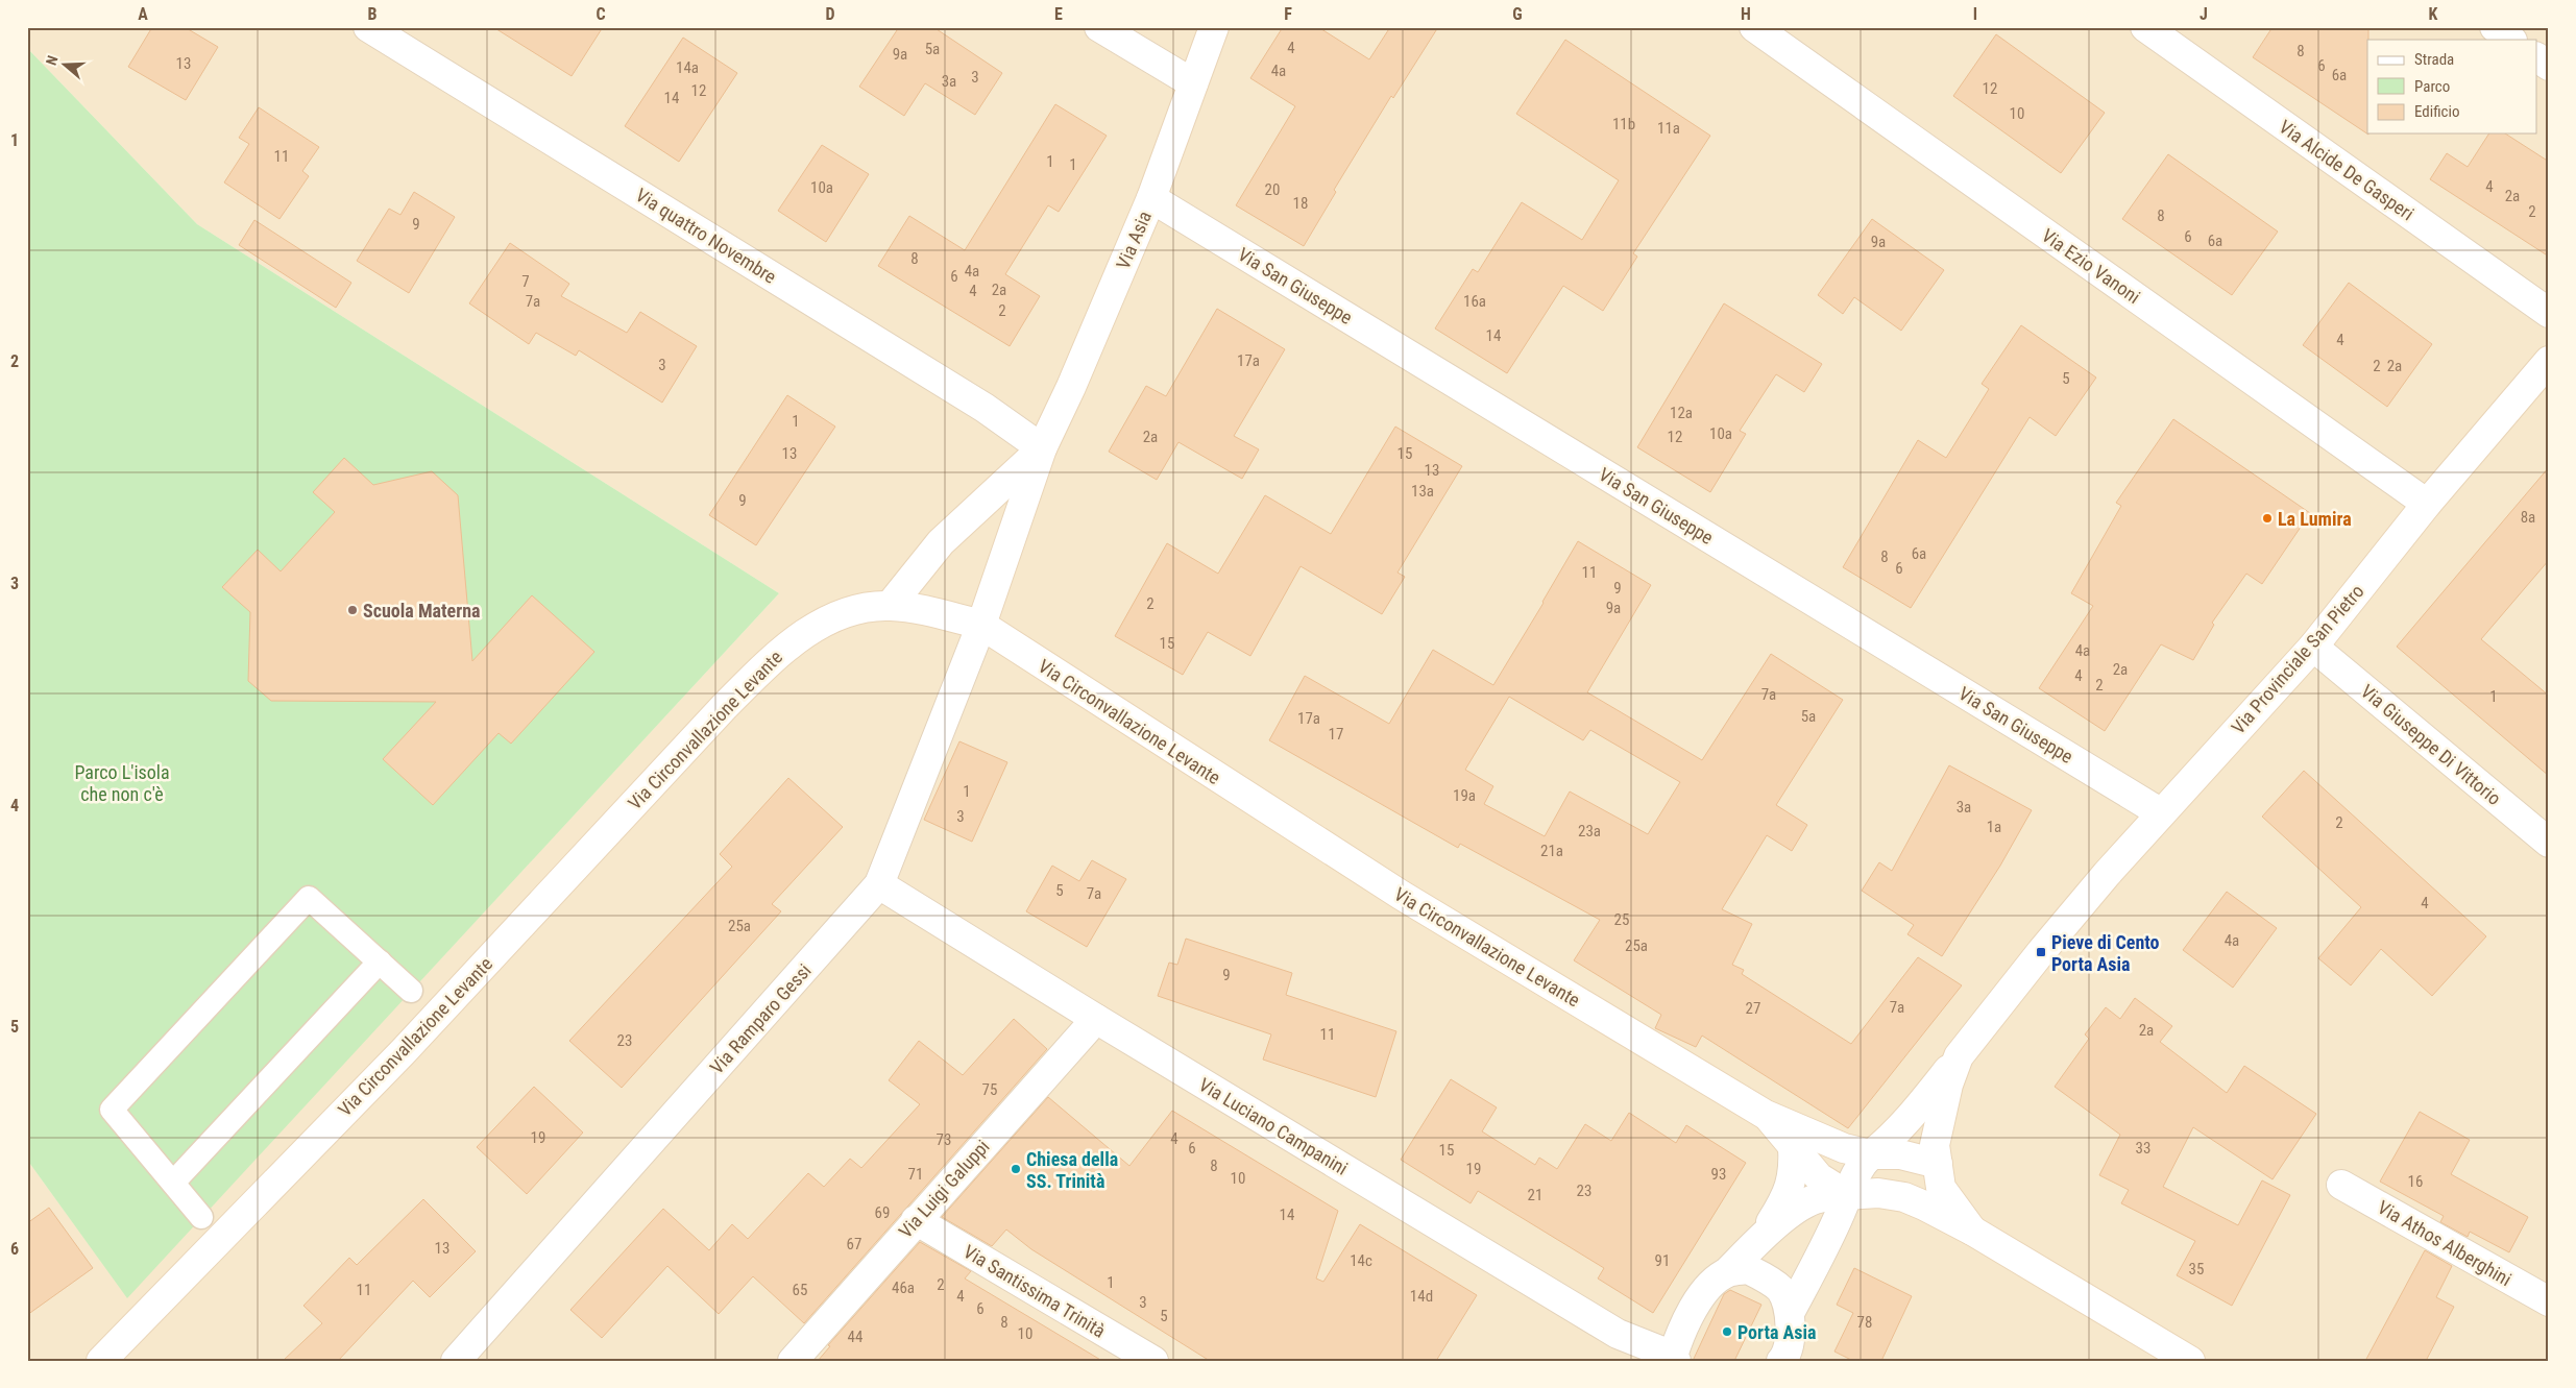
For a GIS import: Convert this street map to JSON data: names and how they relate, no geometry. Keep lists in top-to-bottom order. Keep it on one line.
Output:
{"streets":{"street":["Via Alcide De Gasperi","Via quattro Novembre","Via Asia","Via Ezio Vanoni","Via San Giuseppe","Via Provinciale San Pietro","Via Circonvallazione Levante","Via Giuseppe Di Vittorio","Via Ramparo Gessi","Via Luciano Campanini","Via Luigi Galuppi","Via Athos Alberghini","Via Santissima Trinità"]},"crossings":[["Via quattro Novembre","Via Asia"],["Via Asia","Via San Giuseppe"],["Via Asia","Via Circonvallazione Levante"],["Via Asia","Via Ramparo Gessi"],["Via Ezio Vanoni","Via Provinciale San Pietro"],["Via San Giuseppe","Via Provinciale San Pietro"],["Via Provinciale San Pietro","Via Giuseppe Di Vittorio"],["Via Circonvallazione Levante","Via Ramparo Gessi"],["Via Ramparo Gessi","Via Luciano Campanini"],["Via Luciano Campanini","Via Luigi Galuppi"],["Via Luigi Galuppi","Via Santissima Trinità"]],"parks":["Parco L'isola che non c'è"],"places":{"other":["La Lumira","Scuola Materna","Chiesa della SS. Trinità","Porta Asia"],"transit":["Pieve di Cento Porta Asia"]},"house_numbers":["4","5a","8","9a","13","6","14a","4a","6a","3","3a","12","12","14","10","11b","11a","11","1","1","4","10a","20","2a","18","2","8","9","6","6a","9a","8","4a","6","7","2a","4","7a","16a","2","14","4","17a","3","2","2a","5","12a","1","10a","2a","12","13","15","13","13a","9","8a","6a","8","6","11","9","2","9a","15","4a","2a","4","2","7a","1","5a","17a","17","1","19a","3a","3","2","1a","23a","21a","5","7a","4","25","25a","4a","25a","9","7a","27","2a","11","23","75","19","4","73","6","33","15","8","19","71","93","10","16","23","21","69","14","67","13","14c","91","35","1","2","46a","11","65","4","14d","3","6","5","8","78","10","44"],"legend":["Strada","Parco","Edificio"],"north":"left","grid":{"columns":["A","B","C","D","E","F","G","H","I","J","K"],"rows":["1","2","3","4","5","6"]}}
